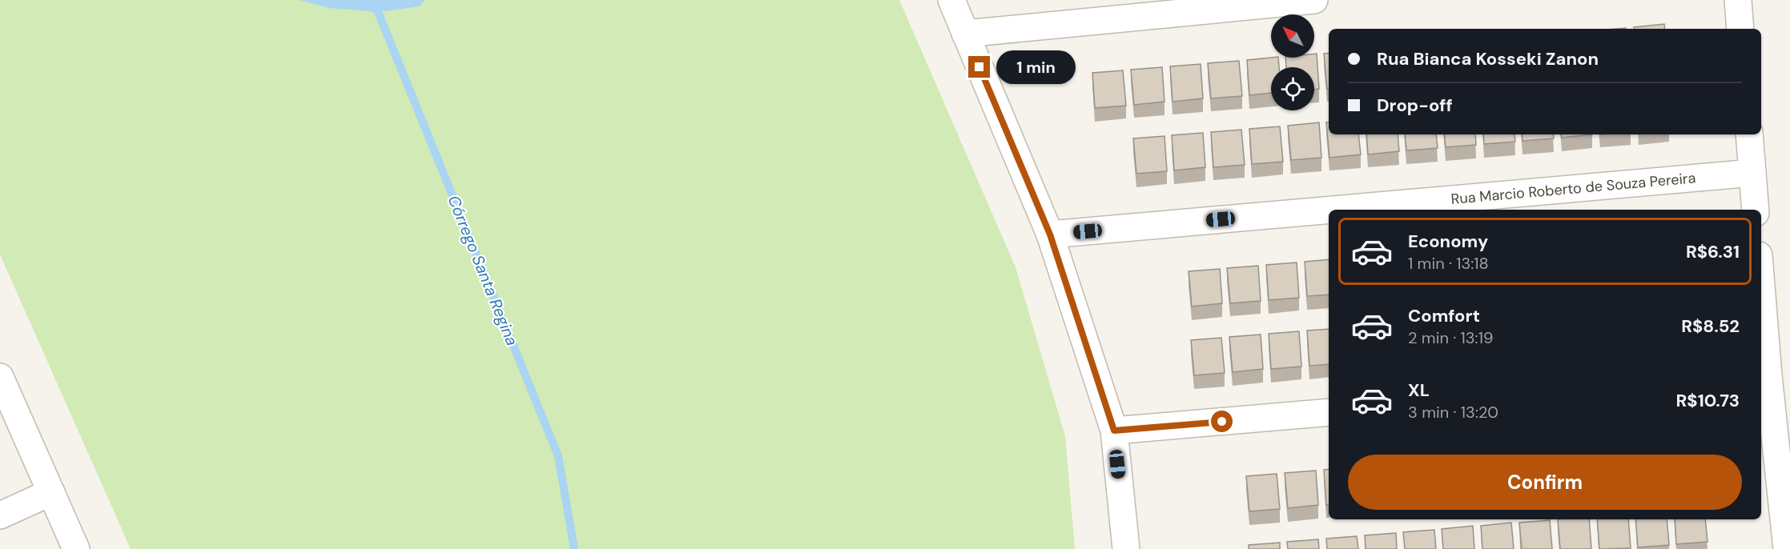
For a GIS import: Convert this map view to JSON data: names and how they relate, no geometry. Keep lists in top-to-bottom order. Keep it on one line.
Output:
{"streets":{"street":["Rua Marcio Roberto de Souza Pereira"]},"water":["Córrego Santa Regina"],"north":"top left","page":{"banner":["Rua Bianca Kosseki Zanon","Drop-off"],"bubble":"1 min","list":[{"name":"Economy","note":"1 min · 13:18","value":"R$6.31"},{"name":"Comfort","note":"2 min · 13:19","value":"R$8.52"},{"name":"XL","note":"3 min · 13:20","value":"R$10.73"}],"buttons":"Confirm"}}
